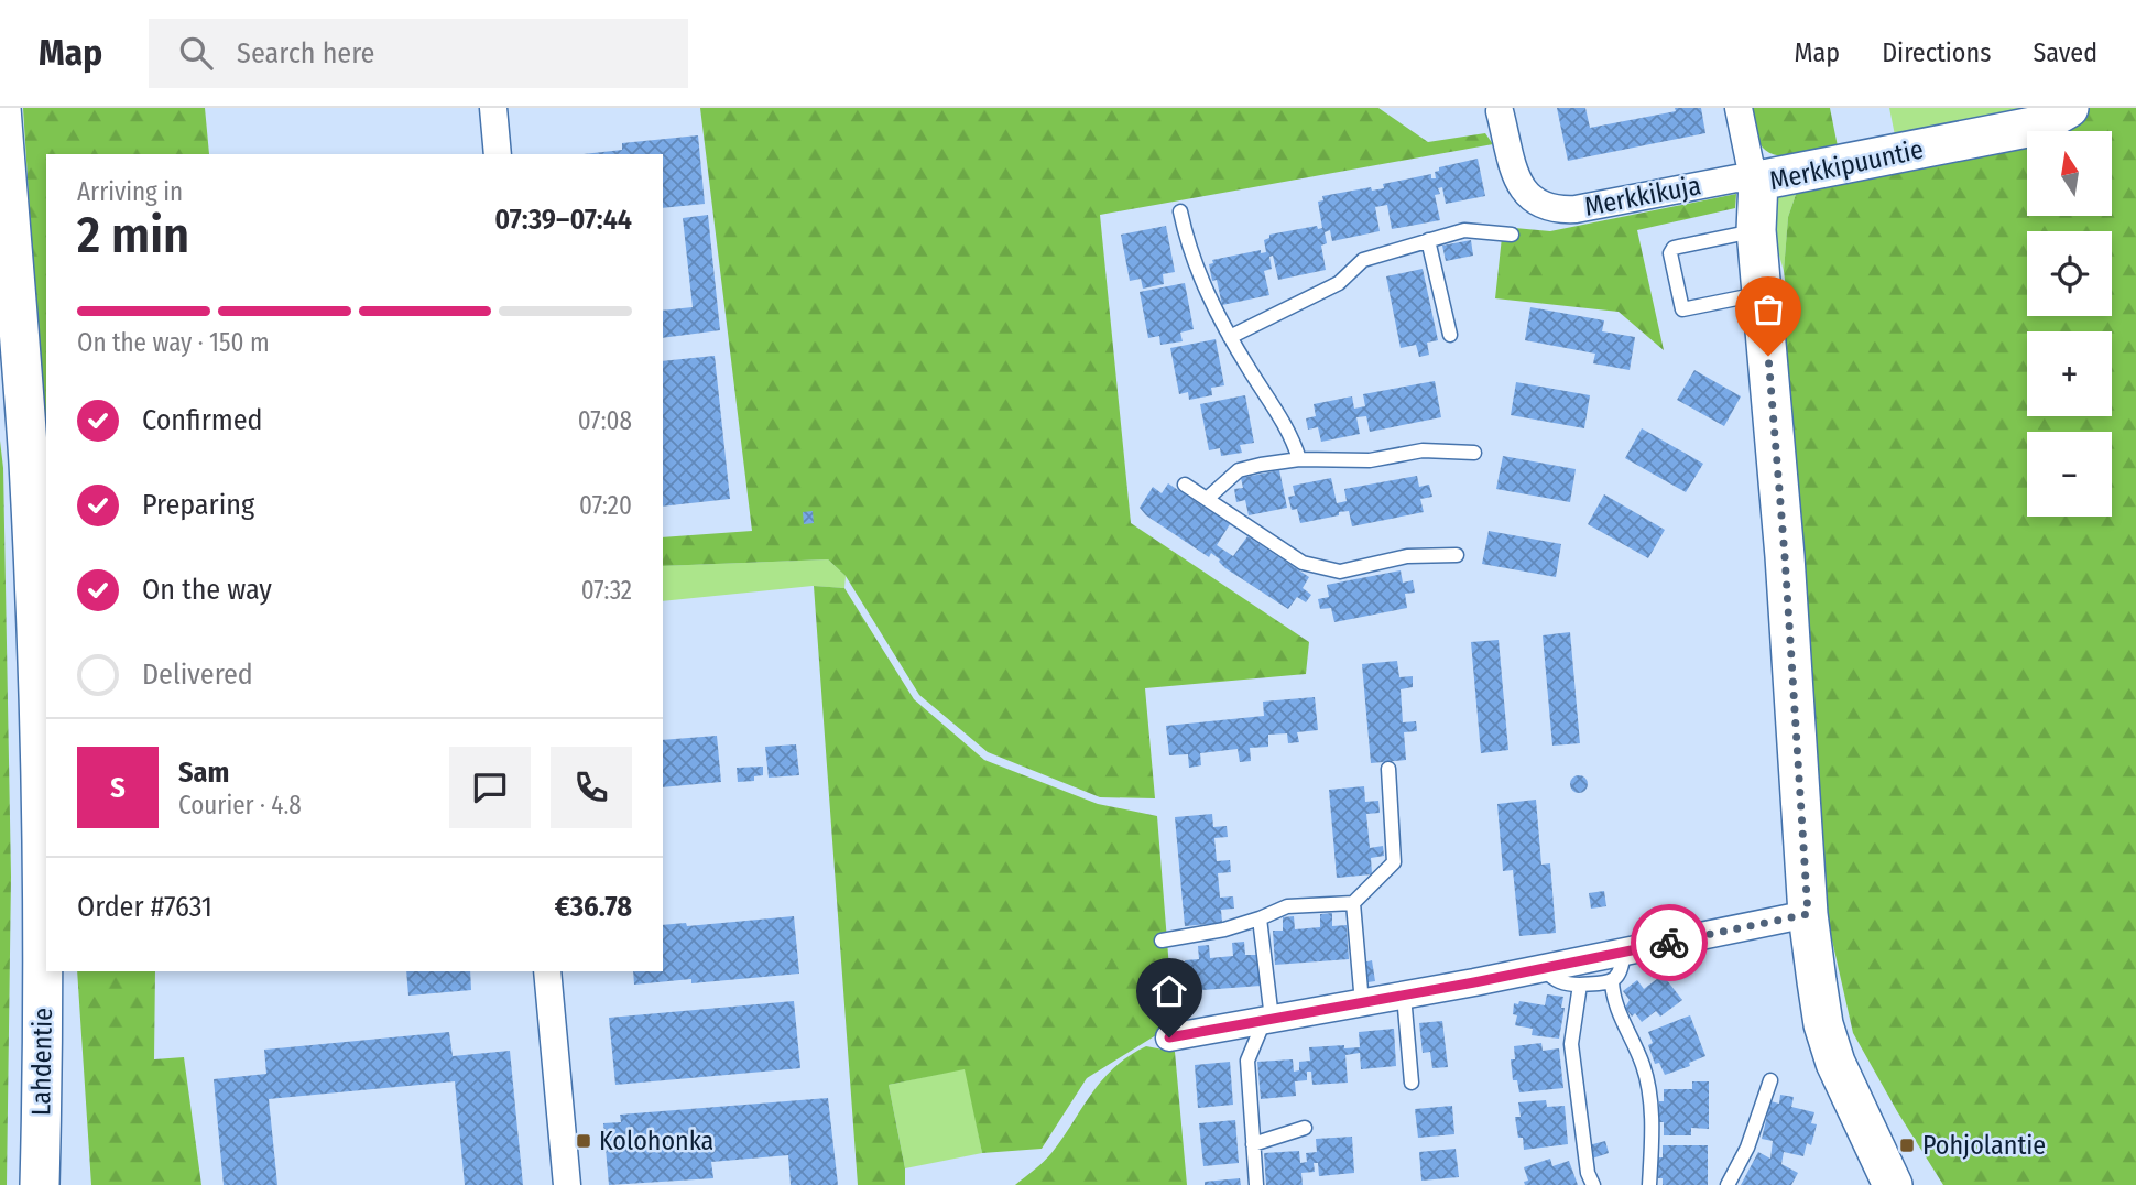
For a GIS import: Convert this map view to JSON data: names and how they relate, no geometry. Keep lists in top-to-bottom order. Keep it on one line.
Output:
{"streets":{"street":["Merkkipuuntie","Merkkikuja","Lahdentie"]},"crossings":[["Merkkipuuntie","Merkkikuja"]],"places":{"transit":["Kolohonka","Pohjolantie"]},"north":"top","page":{"header":"Map","search":"Search here","nav":["Map","Directions","Saved"],"map_buttons":["+","−"],"heading":["2 min","Arriving in","07:39–07:44"],"panel":["Sam","Courier · 4.8","Order #7631","€36.78"],"bar":"On the way · 150 m","list":[["Confirmed","07:08"],["Preparing","07:20"],["On the way","07:32"],"Delivered"],"round":"S"}}
